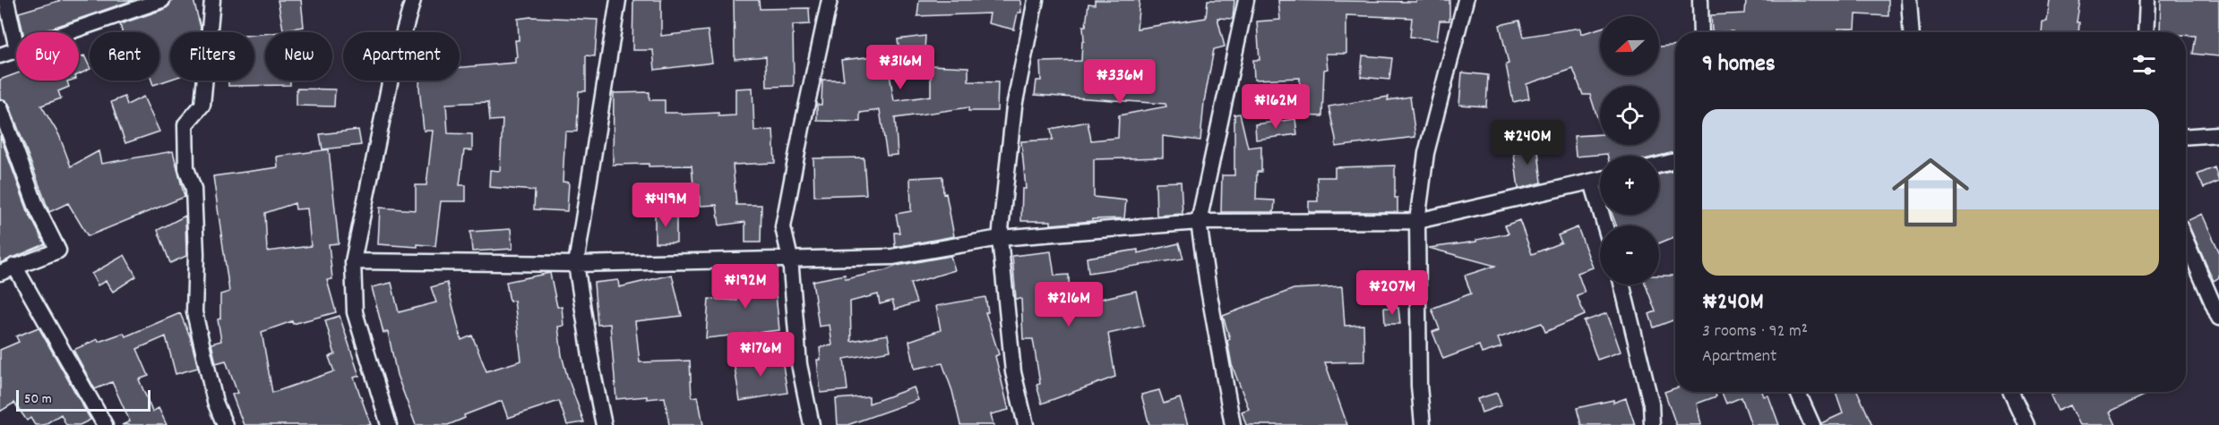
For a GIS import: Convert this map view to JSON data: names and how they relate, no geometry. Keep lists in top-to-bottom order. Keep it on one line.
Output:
{"scale_bar":"50 m","north":"left","page":{"map_buttons":["+","−"],"chip":["Buy","Rent","Filters","New","Apartment"],"heading":"9 homes","price":["₦316M","₦336M","₦162M","₦240M","₦419M","₦192M","₦207M","₦216M","₦176M"],"list":[{"name":"₦240M","note":"3 rooms · 92 m² · Apartment"}],"scale":"50 m"}}
